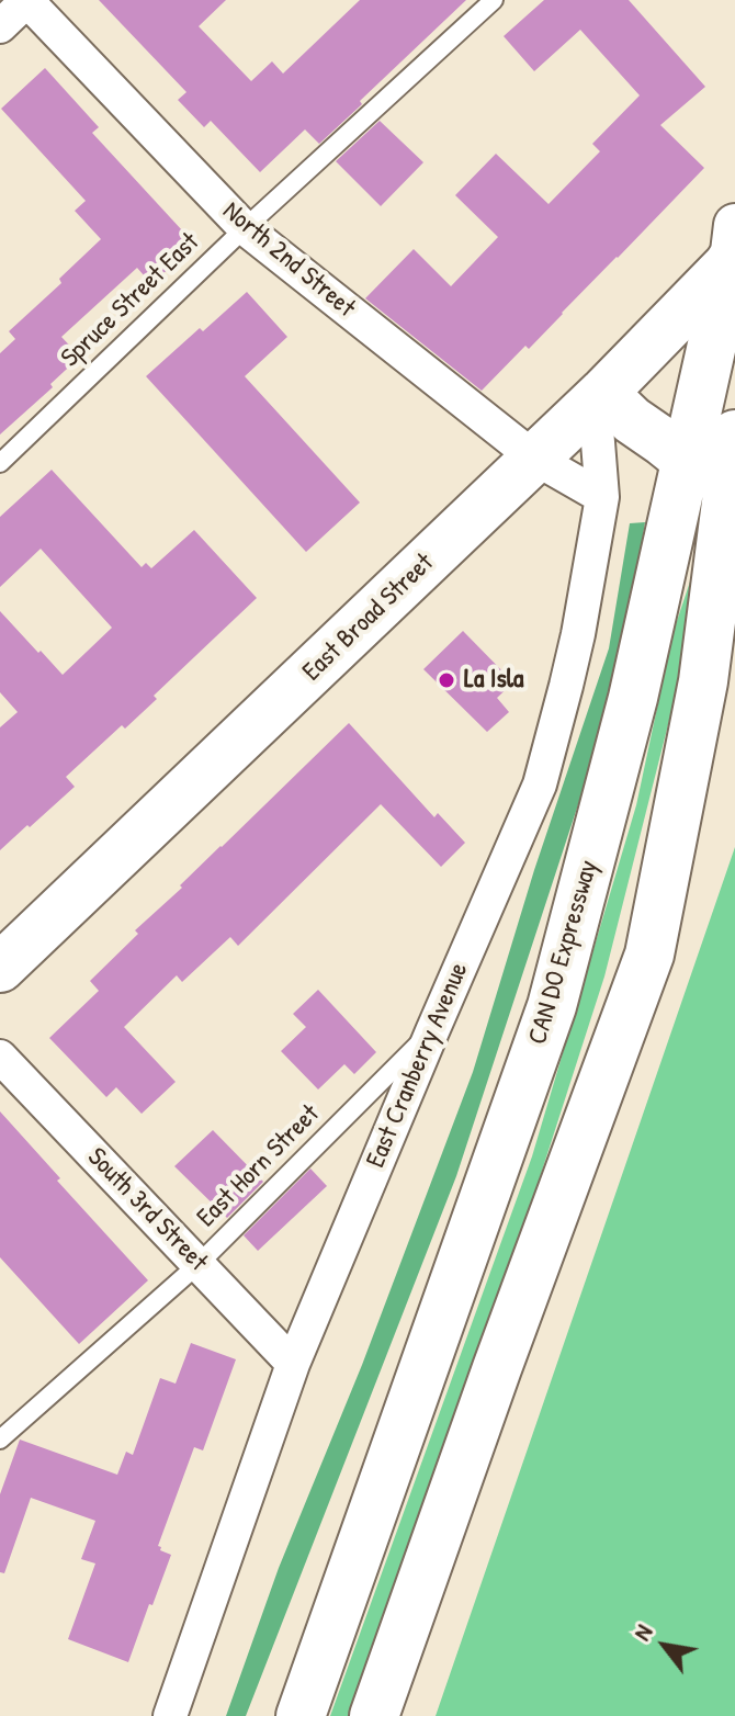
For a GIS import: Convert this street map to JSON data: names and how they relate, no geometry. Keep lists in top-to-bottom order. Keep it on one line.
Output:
{"streets":{"main road":["East Broad Street","CAN DO Expressway"],"street":["North 2nd Street","East Cranberry Avenue","South 3rd Street"],"lane":["Spruce Street East","East Horn Street"]},"crossings":[["North 2nd Street","Spruce Street East"],["North 2nd Street","East Broad Street"],["North 2nd Street","East Cranberry Avenue"],["East Broad Street","CAN DO Expressway"],["East Broad Street","East Cranberry Avenue"],["East Cranberry Avenue","East Horn Street"],["East Cranberry Avenue","South 3rd Street"],["East Horn Street","South 3rd Street"]],"places":["La Isla"],"north":"top left"}
